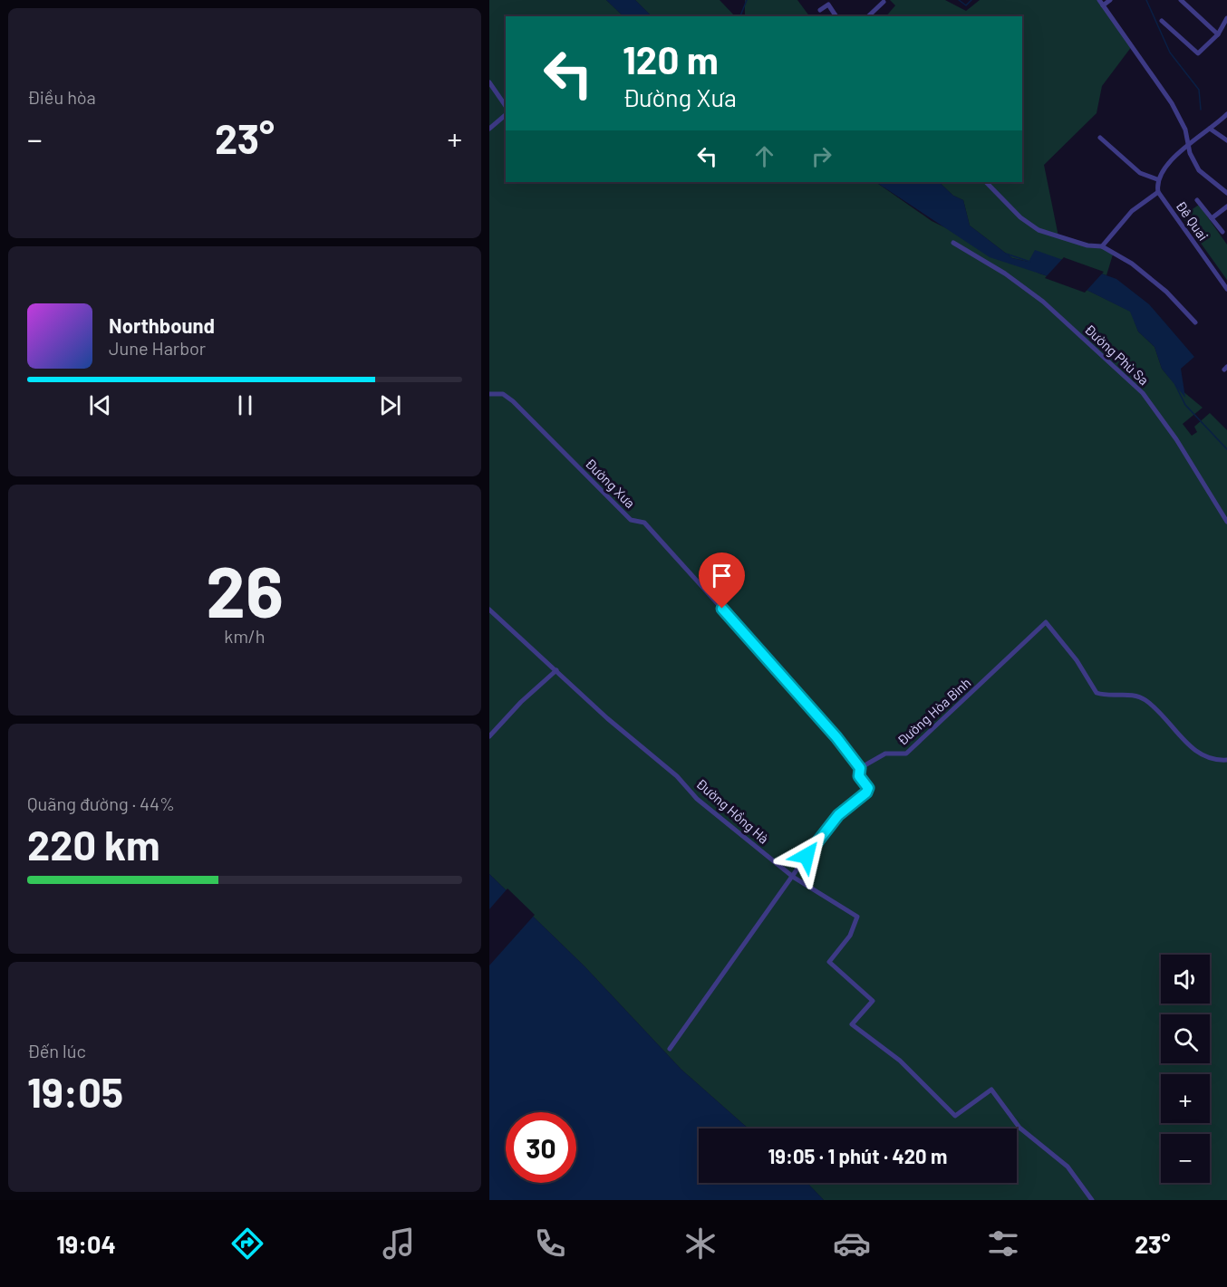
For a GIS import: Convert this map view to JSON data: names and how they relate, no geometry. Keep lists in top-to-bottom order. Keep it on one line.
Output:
{"streets":{"street":["Đê Quai","Đường Phù Sa","Đường Xưa","Đường Hòa Bình","Đường Hồng Hà"]},"crossings":[["Đường Xưa","Đường Hòa Bình"]],"page":{"tile":["Điều hòa",["26","km/h"],["Quãng đường · 44%","220 km"],["Đến lúc","19:05"]],"turn":["120 m","Đường Xưa"],"heat":["−","23°","+"],"song":["Northbound","June Harbor"],"map_buttons":["+","−"],"limit":"30","trip":"19:05 · 1 phút · 420 m","tabs":["19:04","23°"]}}
